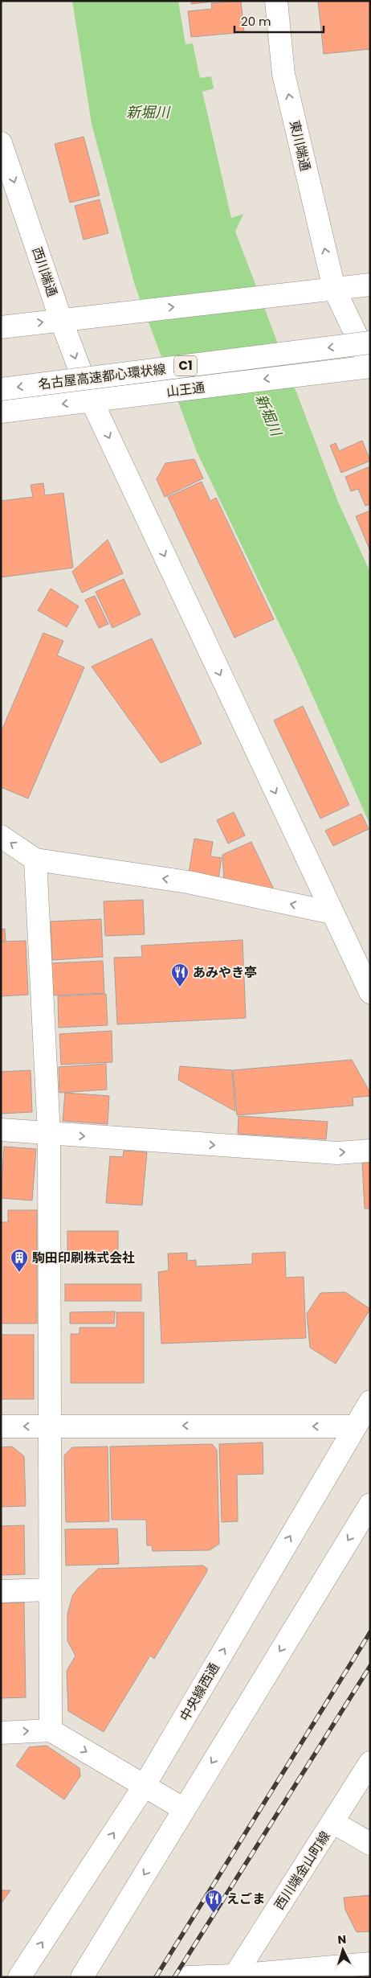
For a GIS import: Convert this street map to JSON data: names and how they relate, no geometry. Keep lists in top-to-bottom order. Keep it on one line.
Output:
{"streets":{"main road":["東川端通","西川端通","C1","名古屋高速都心環状線","山王通","中央線西通","西川端金山町線"]},"crossings":[["東川端通","山王通"],["西川端通","山王通"]],"one_way":["東川端通","西川端通"],"water":["新堀川"],"places":{"restaurant":["あみやき亭","えごま"],"building":["駒田印刷株式会社"]},"scale_bar":"20 m","north":"top"}
